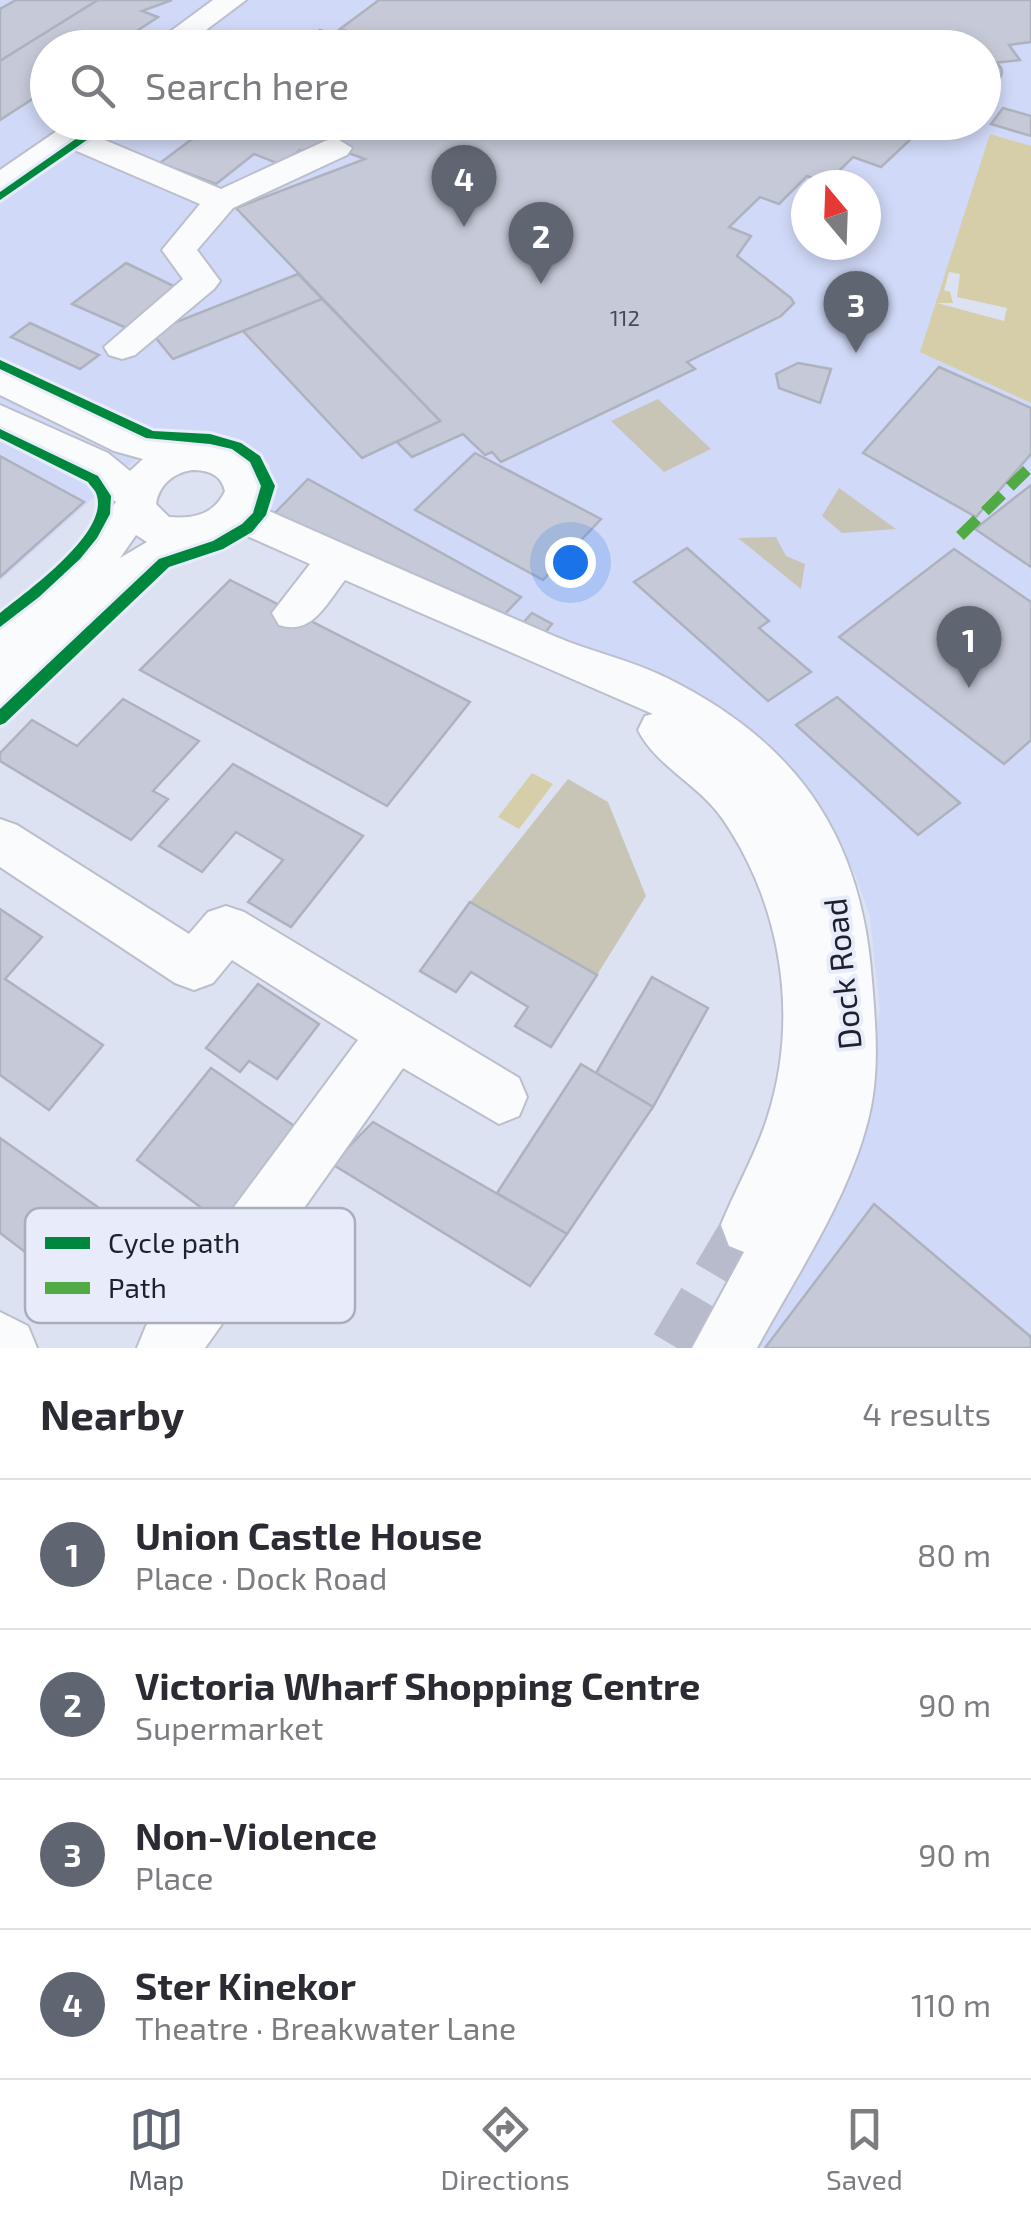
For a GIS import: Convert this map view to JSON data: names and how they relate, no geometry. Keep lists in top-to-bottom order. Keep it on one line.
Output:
{"streets":{"street":["Dock Road"]},"house_numbers":["112"],"legend":["Cycle path","Path"],"north":"top","page":{"search":"Search here","pins":["4","2","3","1"],"heading":["Nearby","4 results"],"list":[{"mark":"1","name":"Union Castle House","note":"Place · Dock Road","value":"80 m"},{"mark":"2","name":"Victoria Wharf Shopping Centre","note":"Supermarket","value":"90 m"},{"mark":"3","name":"Non-Violence","note":"Place","value":"90 m"},{"mark":"4","name":"Ster Kinekor","note":"Theatre · Breakwater Lane","value":"110 m"}],"nav":["Map","Directions","Saved"]}}
